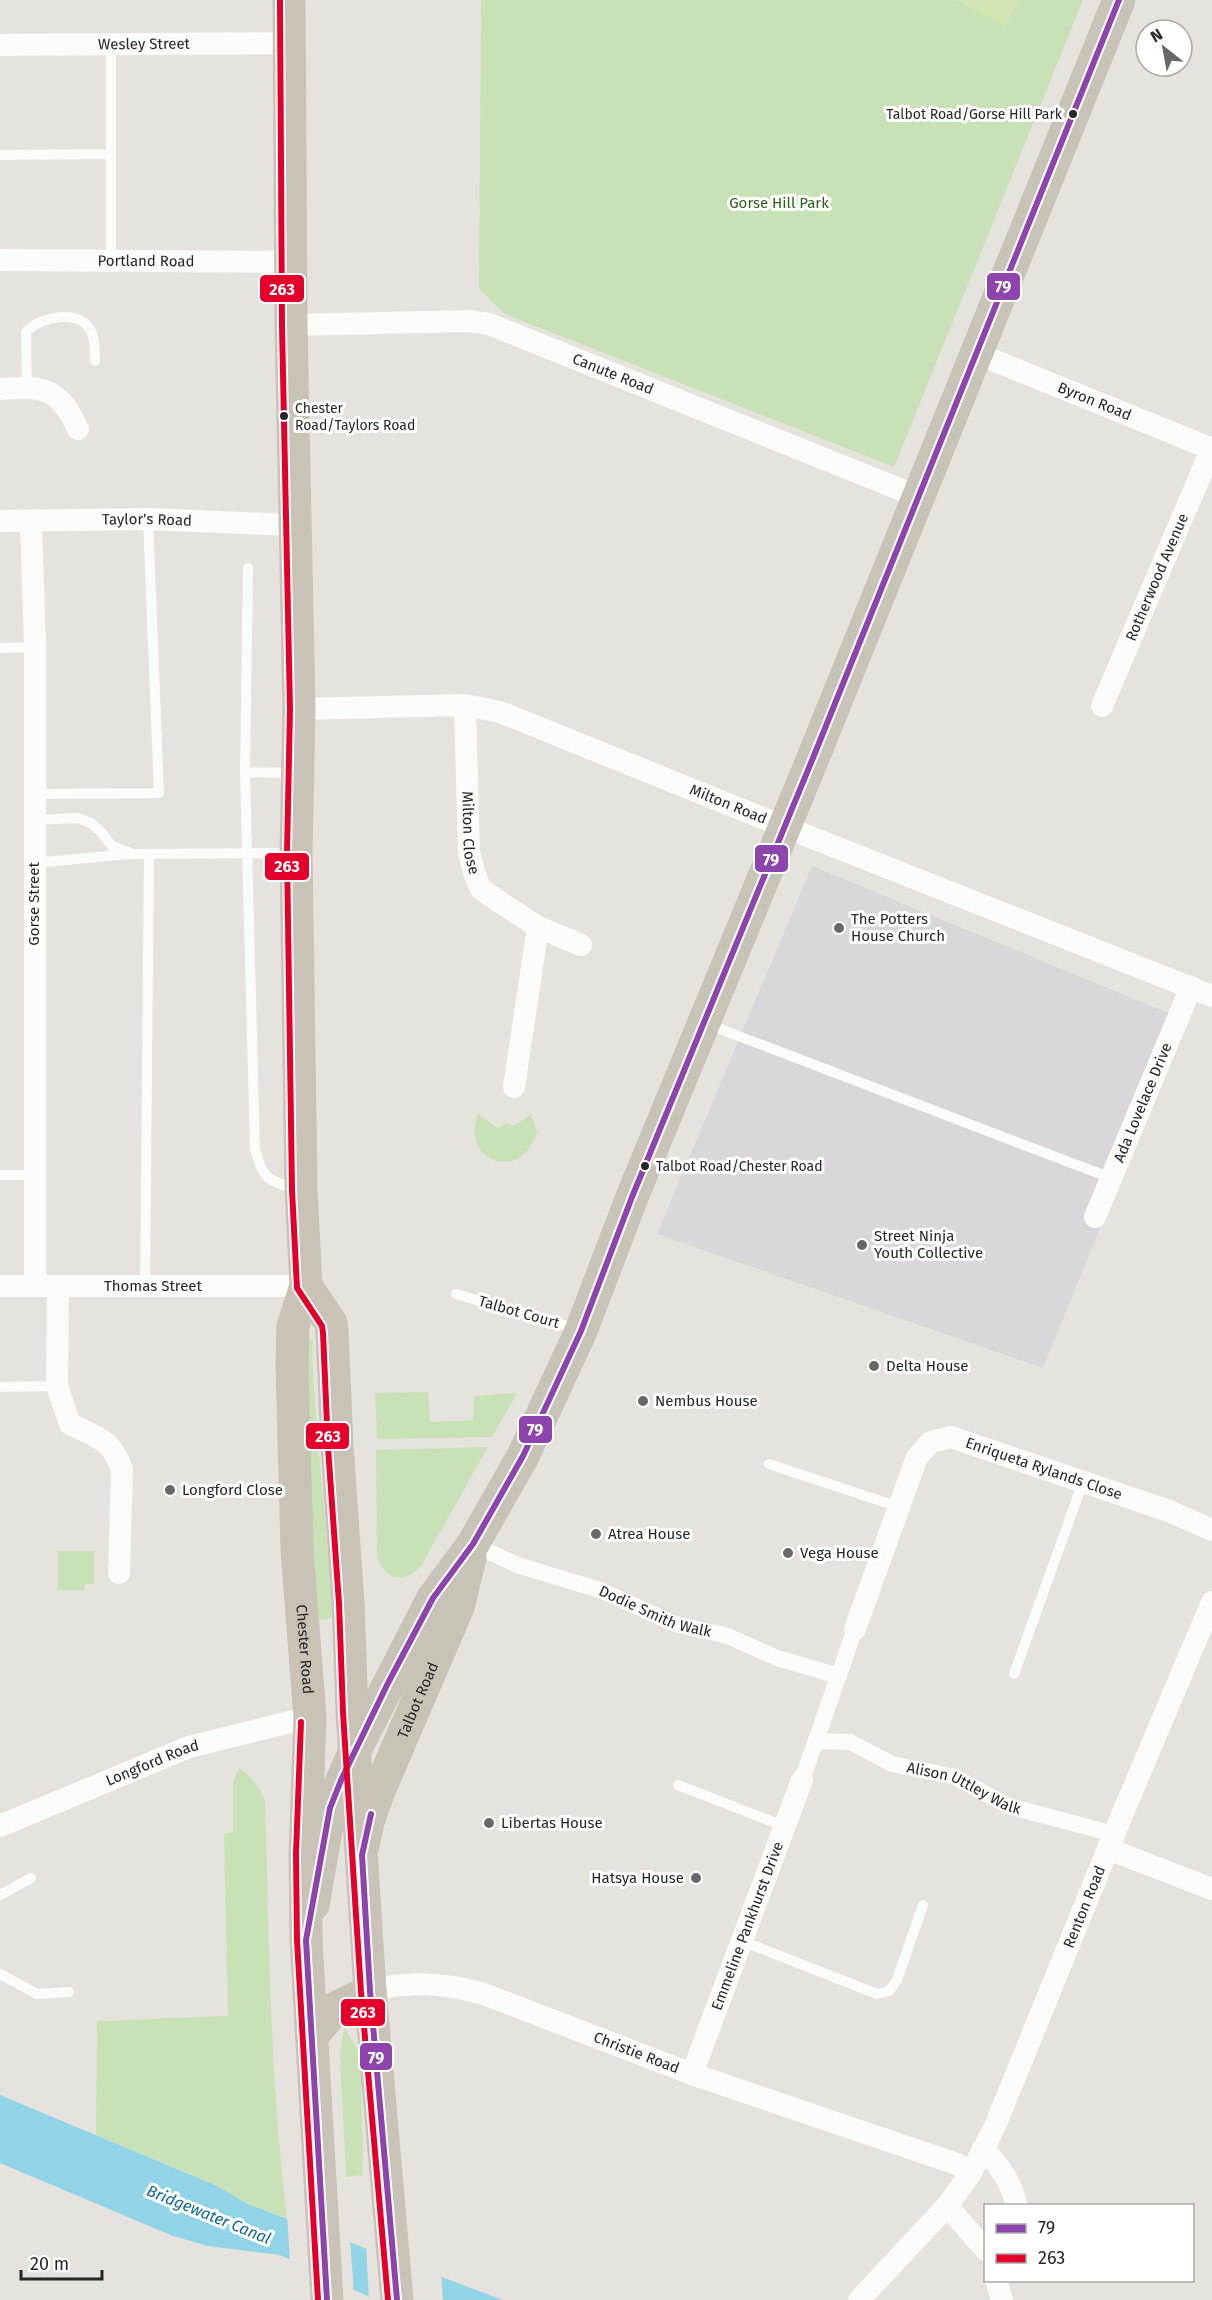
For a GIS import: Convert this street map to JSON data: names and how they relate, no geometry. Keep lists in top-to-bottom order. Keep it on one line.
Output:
{"streets":{"highway":["Chester Road","Christie Road"],"main road":["Talbot Road"],"street":["Wesley Street","Portland Road","Canute Road","Byron Road","Taylor's Road","Rotherwood Avenue","Milton Road","Milton Close","Gorse Street","Ada Lovelace Drive","Thomas Street","Enriqueta Rylands Close","Dodie Smith Walk","Longford Road","Alison Uttley Walk","Renton Road","Emmeline Pankhurst Drive"],"lane":["Talbot Court"]},"crossings":[["Wesley Street","Chester Road"],["Portland Road","Chester Road"],["Canute Road","Chester Road"],["Canute Road","Talbot Road"],["Byron Road","Rotherwood Avenue"],["Byron Road","Talbot Road"],["Taylor's Road","Gorse Street"],["Taylor's Road","Chester Road"],["Milton Road","Milton Close"],["Milton Road","Ada Lovelace Drive"],["Milton Road","Chester Road"],["Milton Road","Talbot Road"],["Gorse Street","Thomas Street"],["Thomas Street","Chester Road"],["Talbot Court","Talbot Road"],["Dodie Smith Walk","Talbot Road"],["Chester Road","Talbot Road"],["Chester Road","Longford Road"],["Chester Road","Christie Road"],["Alison Uttley Walk","Renton Road"],["Renton Road","Christie Road"],["Emmeline Pankhurst Drive","Christie Road"]],"water":["Bridgewater Canal"],"parks":["Gorse Hill Park"],"places":["Talbot Road/Gorse Hill Park","Chester Road/Taylors Road","The Potters House Church","Talbot Road/Chester Road","Street Ninja Youth Collective","Delta House","Nembus House","Longford Close","Atrea House","Vega House","Libertas House","Hatsya House"],"lines":["transit line 79","transit line 263"],"legend":["79","263"],"scale_bar":"20 m","north":"top left"}
